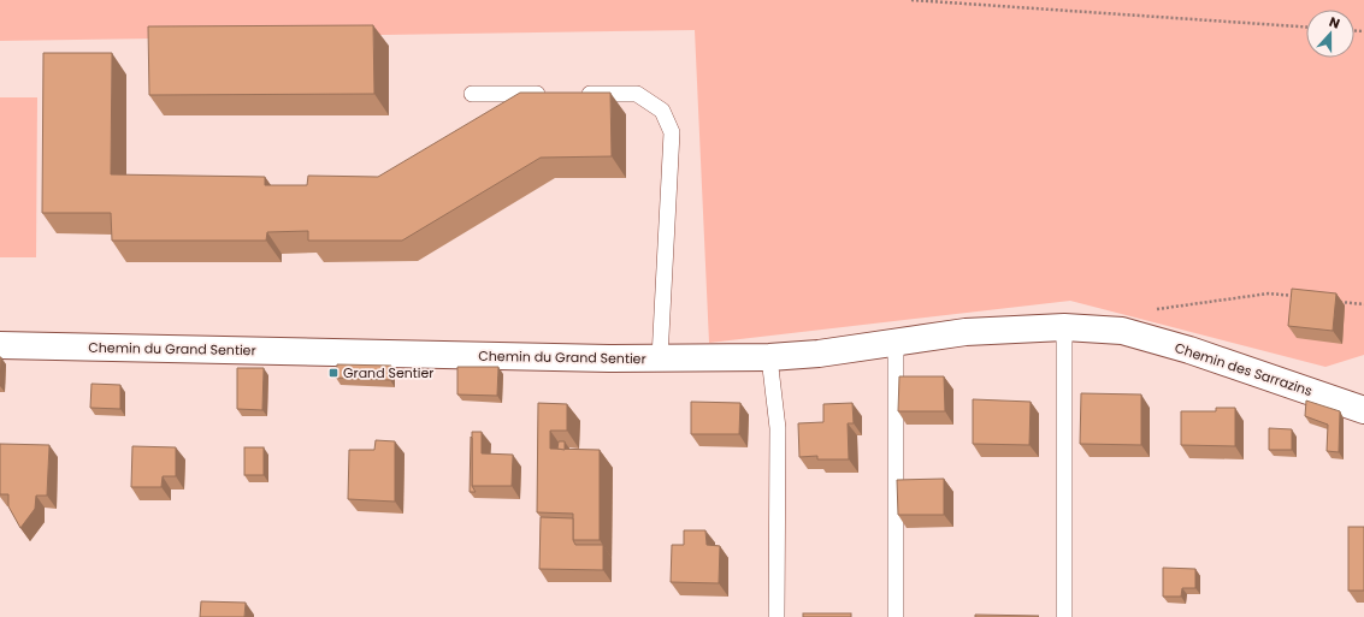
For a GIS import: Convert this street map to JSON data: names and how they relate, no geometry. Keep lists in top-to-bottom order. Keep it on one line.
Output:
{"streets":{"street":["Chemin du Grand Sentier","Chemin des Sarrazins"]},"crossings":[["Chemin du Grand Sentier","Chemin des Sarrazins"]],"places":{"transit":["Grand Sentier"]},"north":"top"}
